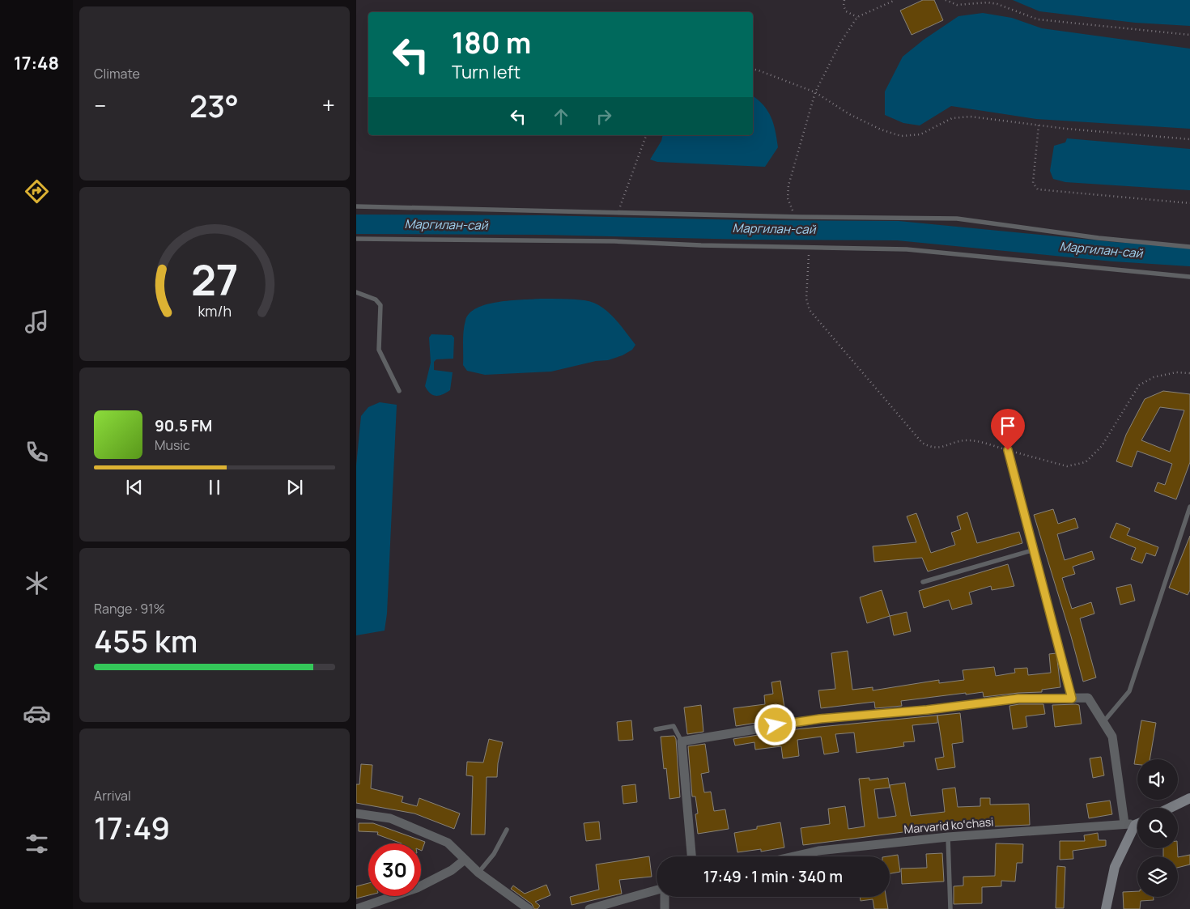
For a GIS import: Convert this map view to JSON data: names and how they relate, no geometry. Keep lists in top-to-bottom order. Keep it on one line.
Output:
{"streets":{"street":["Marvarid koʻchasi"]},"water":["Маргилан-сай"],"page":{"tabs":"17:48","tile":["Climate",["Range · 91%","455 km"],["Arrival","17:49"]],"turn":["180 m","Turn left"],"heat":["−","23°","+"],"song":["90.5 FM","Music"],"limit":"30","trip":"17:49 · 1 min · 340 m","gauge":["27","km/h"]}}
